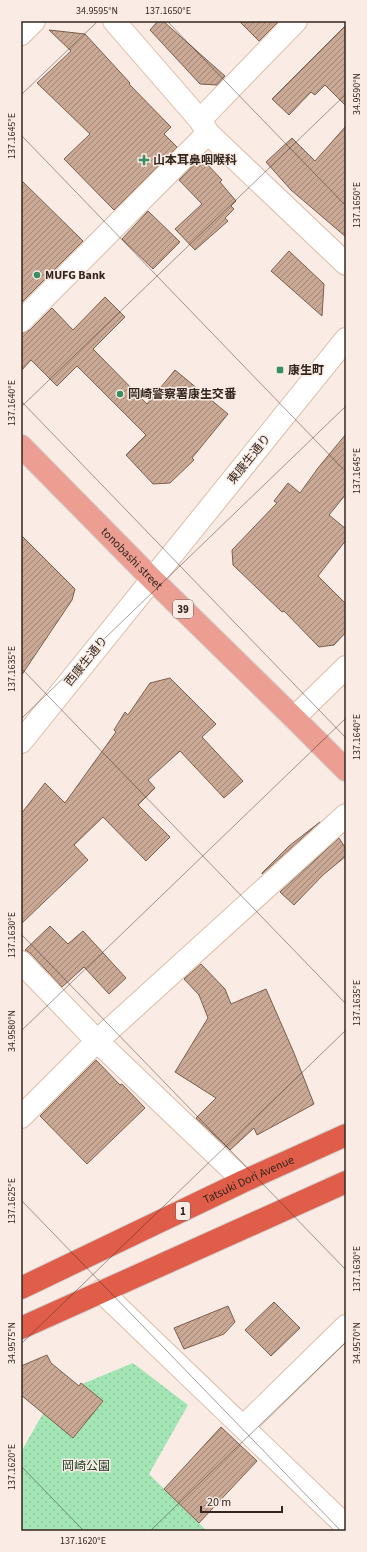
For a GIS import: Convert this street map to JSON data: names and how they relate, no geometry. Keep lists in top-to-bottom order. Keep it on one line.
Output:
{"streets":{"highway":["Tatsuki Dori Avenue","1"],"main road":["tonobashi street","39"],"street":["東康生通り","西康生通り"]},"crossings":[["東康生通り","tonobashi street"],["東康生通り","西康生通り"],["tonobashi street","西康生通り"]],"parks":["岡崎公園"],"places":{"health":["山本耳鼻咽喉科"],"other":["MUFG Bank","岡崎警察署康生交番"],"transit":["康生町"]},"scale_bar":"20 m","coordinates":["34.9595°N","137.1650°E","34.9590°N","137.1645°E","137.1640°E","137.1635°E","137.1630°E","34.9580°N","137.1625°E","34.9575°N","34.9570°N","137.1620°E"]}
